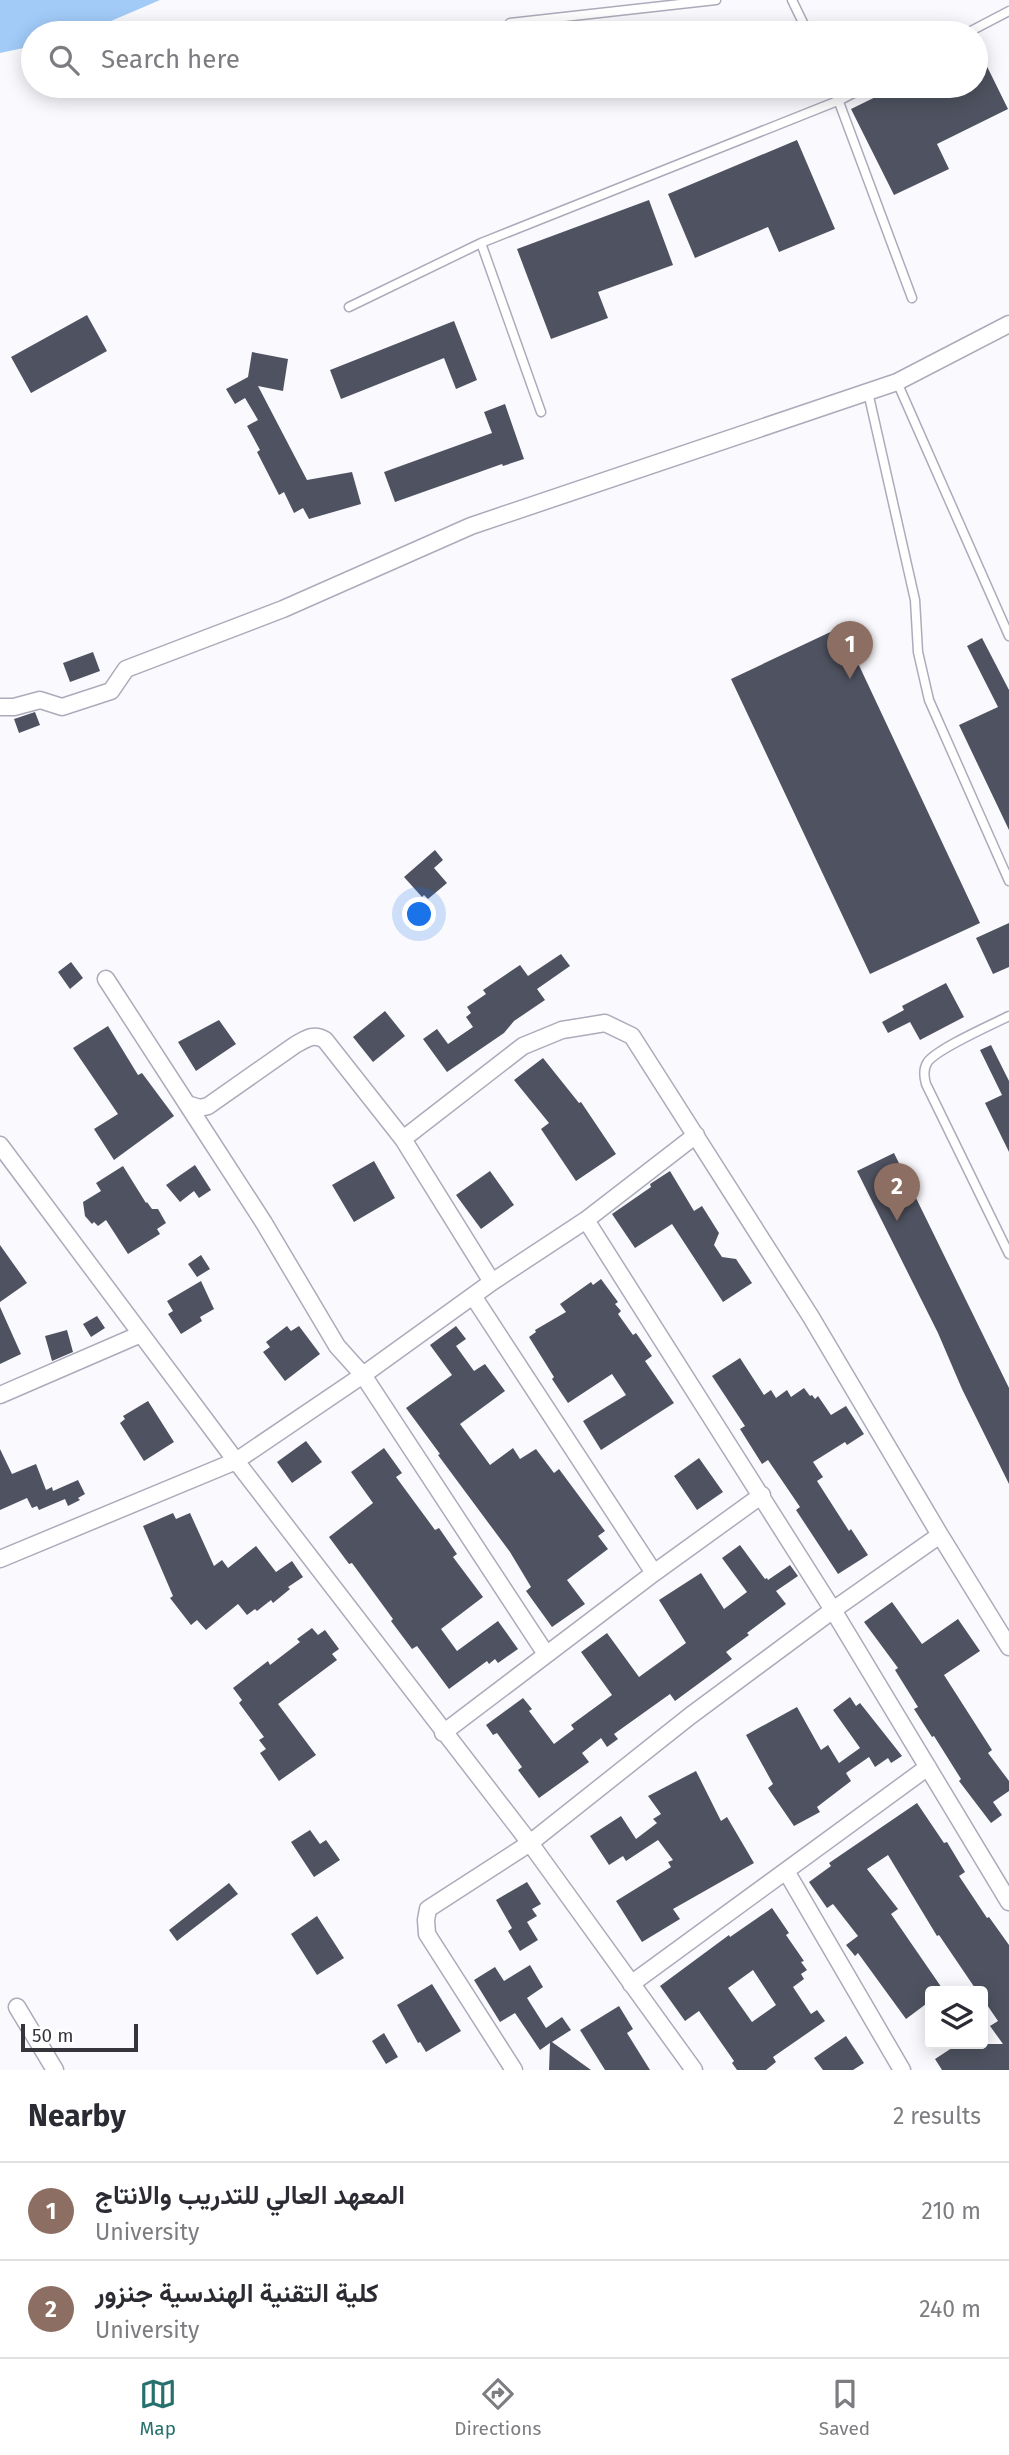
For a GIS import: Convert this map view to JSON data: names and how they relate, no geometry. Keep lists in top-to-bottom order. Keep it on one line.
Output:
{"scale_bar":"50 m","page":{"search":"Search here","pins":["1","2"],"scale":"50 m","heading":["Nearby","2 results"],"list":[{"mark":"1","name":"المعهد العالي للتدريب والانتاج","note":"University","value":"210 m"},{"mark":"2","name":"كلية التقنية الهندسية جنزور","note":"University","value":"240 m"}],"nav":["Map","Directions","Saved"]}}
